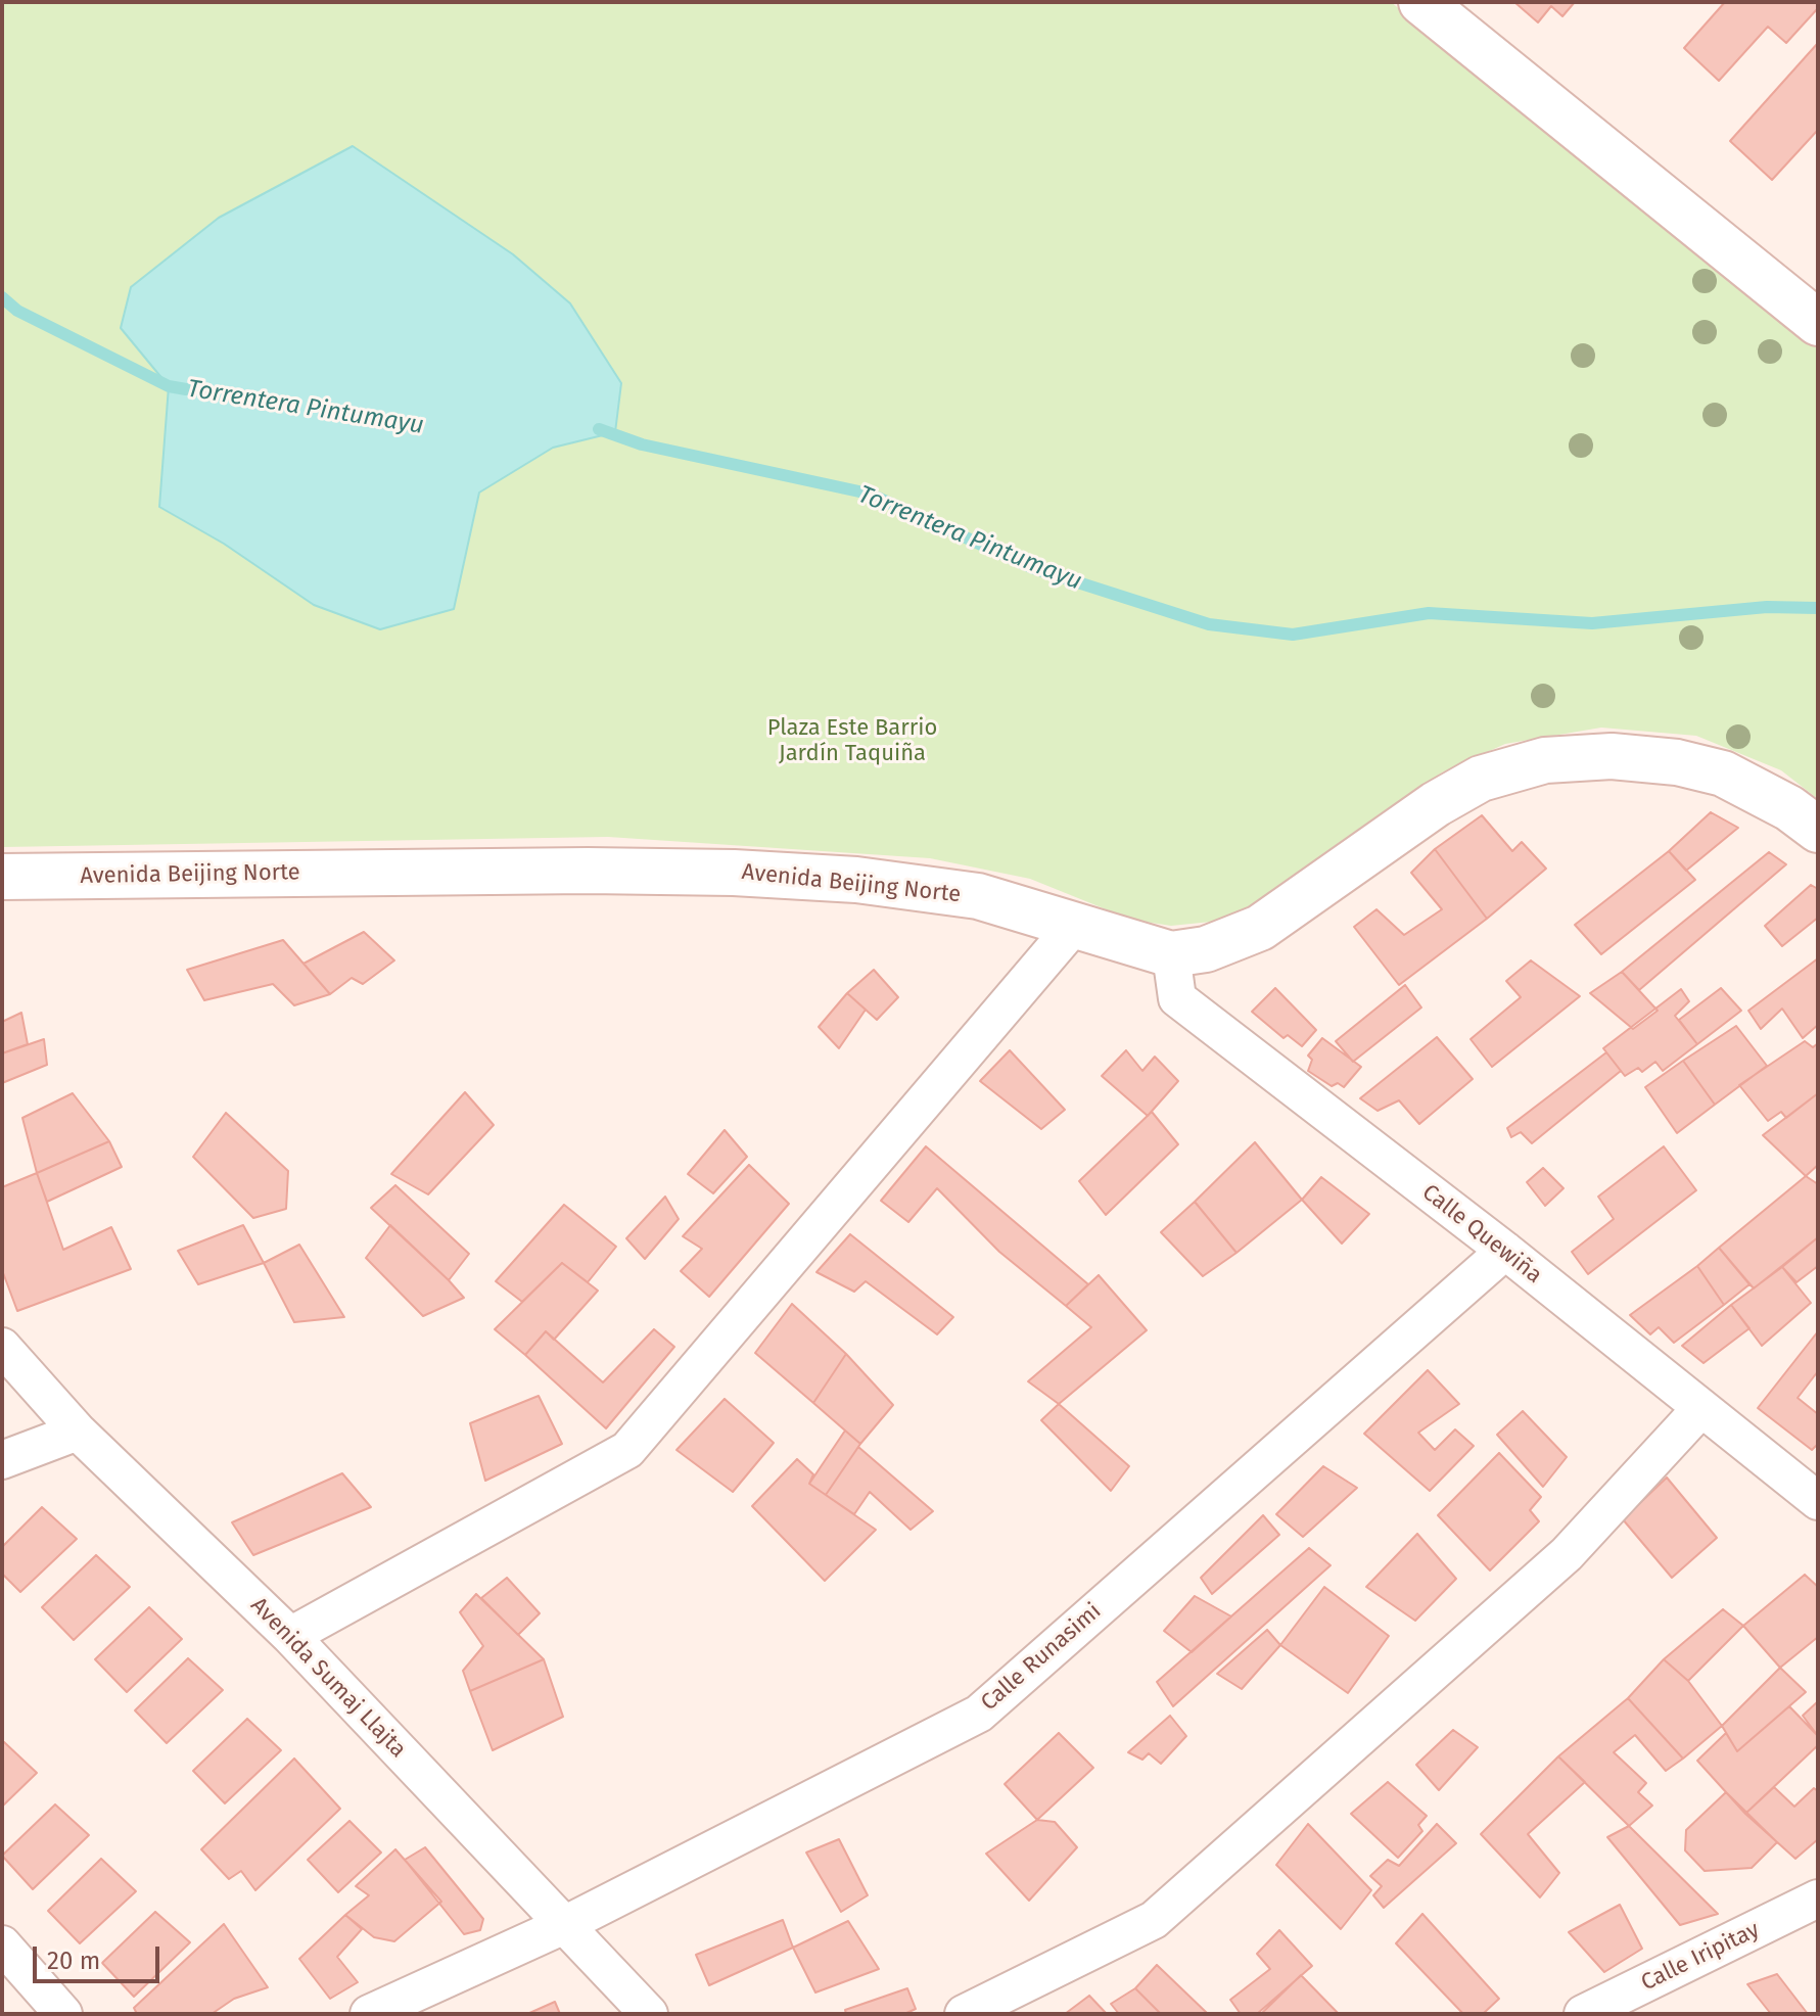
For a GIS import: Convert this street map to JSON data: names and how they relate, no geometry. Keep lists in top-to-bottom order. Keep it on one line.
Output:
{"streets":{"street":["Avenida Beijing Norte","Calle Quewiña","Calle Runasimi","Avenida Sumaj Llajta","Calle Iripitay"]},"crossings":[["Avenida Beijing Norte","Calle Quewiña"],["Calle Quewiña","Calle Runasimi"],["Calle Runasimi","Avenida Sumaj Llajta"]],"water":["Torrentera Pintumayu"],"parks":["Plaza Este Barrio Jardín Taquiña"],"scale_bar":"20 m"}
